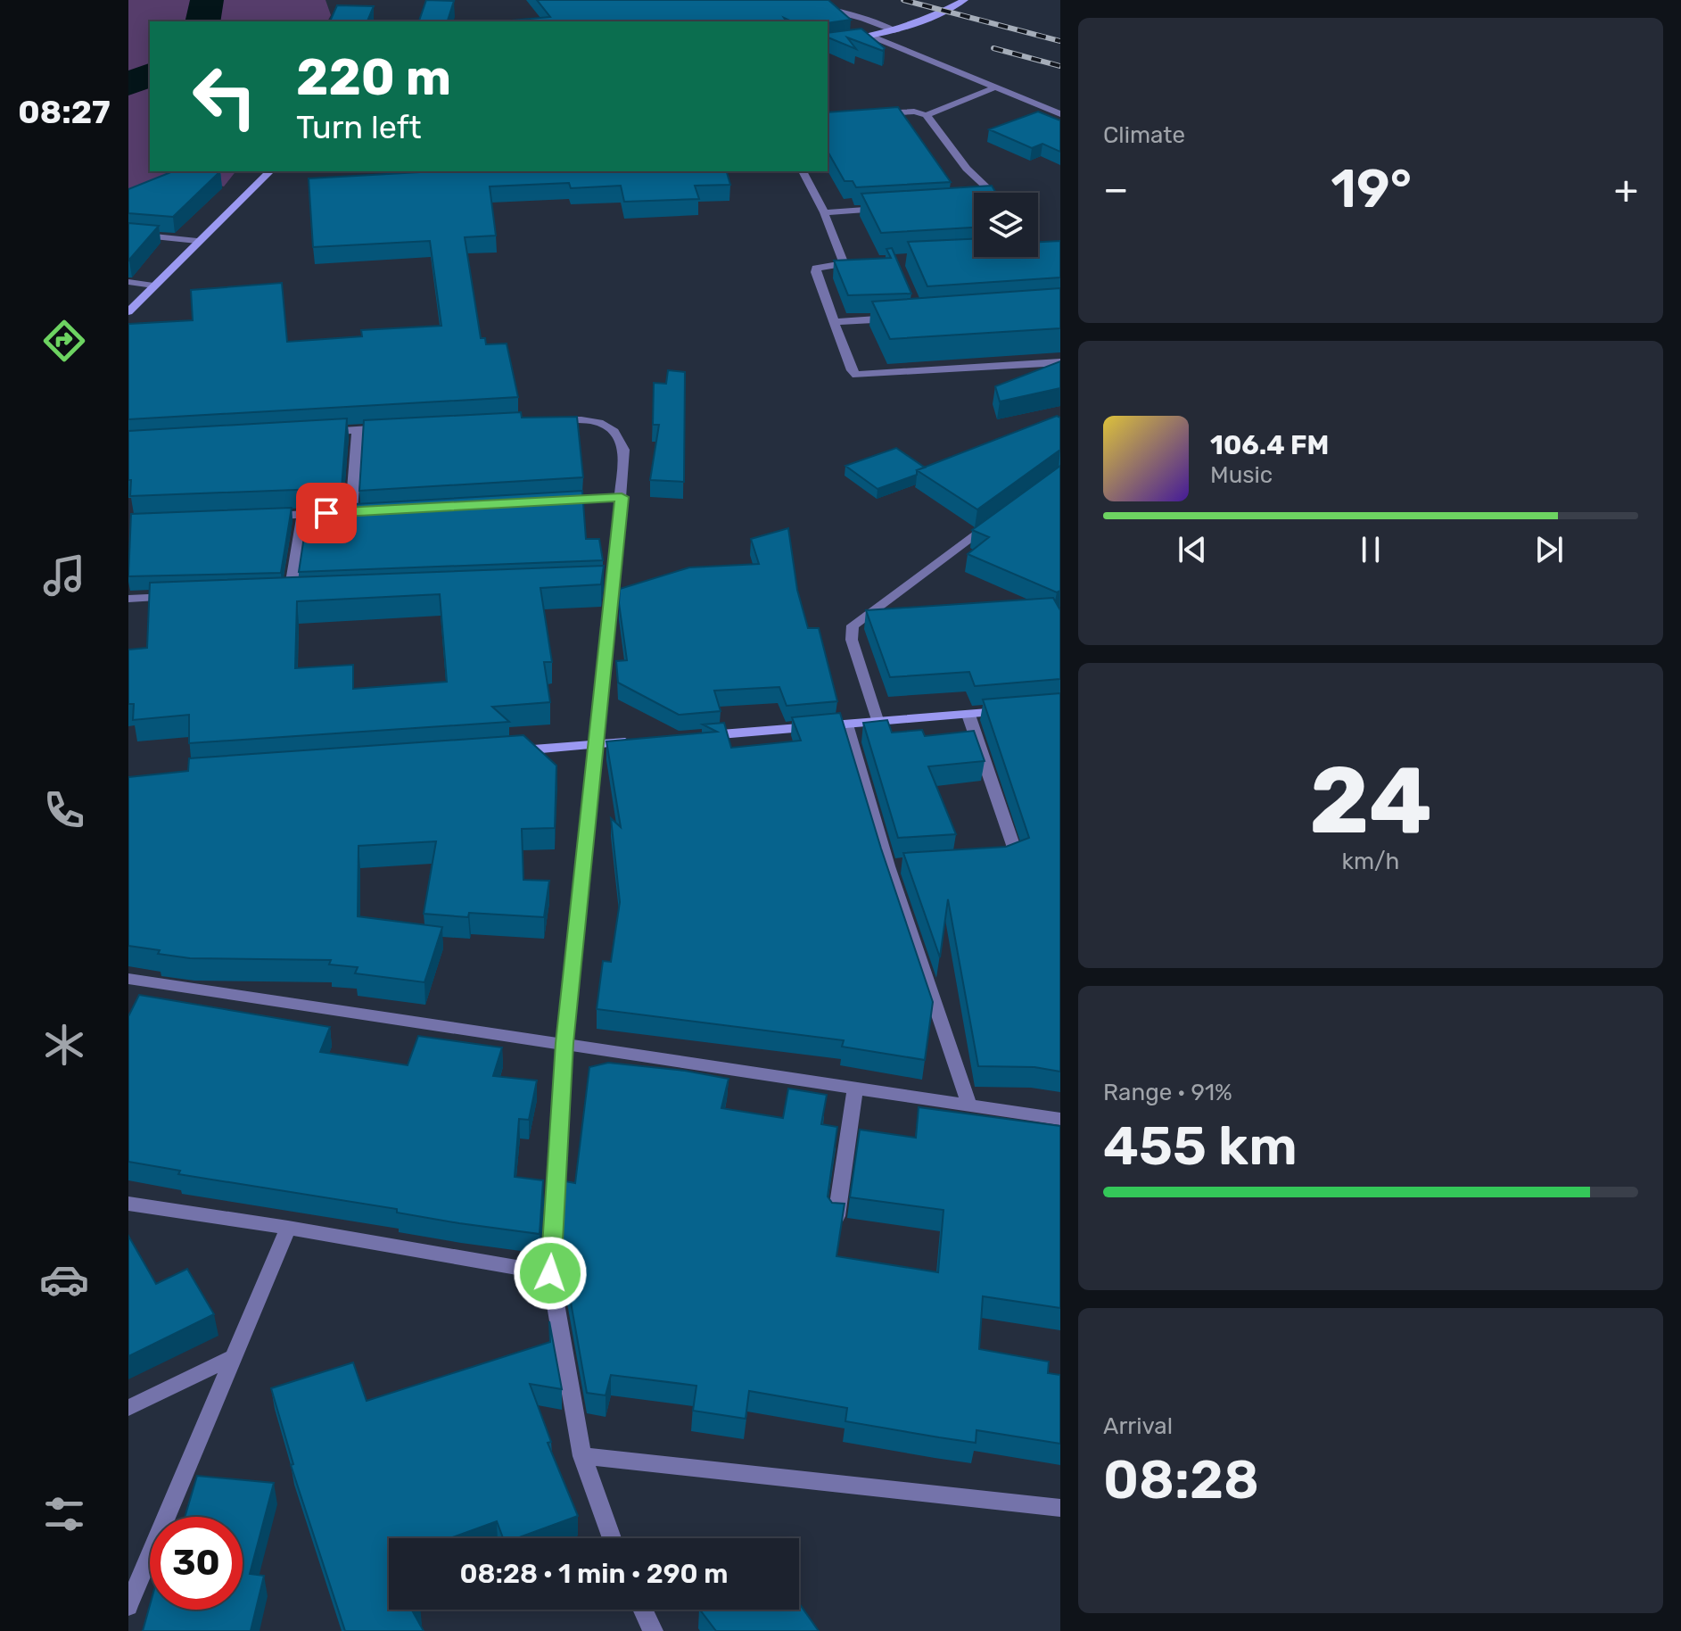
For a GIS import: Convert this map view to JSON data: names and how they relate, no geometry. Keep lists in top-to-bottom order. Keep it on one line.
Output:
{"page":{"tabs":"08:27","tile":["Climate",["24","km/h"],["Range · 91%","455 km"],["Arrival","08:28"]],"turn":["220 m","Turn left"],"heat":["−","19°","+"],"song":["106.4 FM","Music"],"limit":"30","trip":"08:28 · 1 min · 290 m"}}
